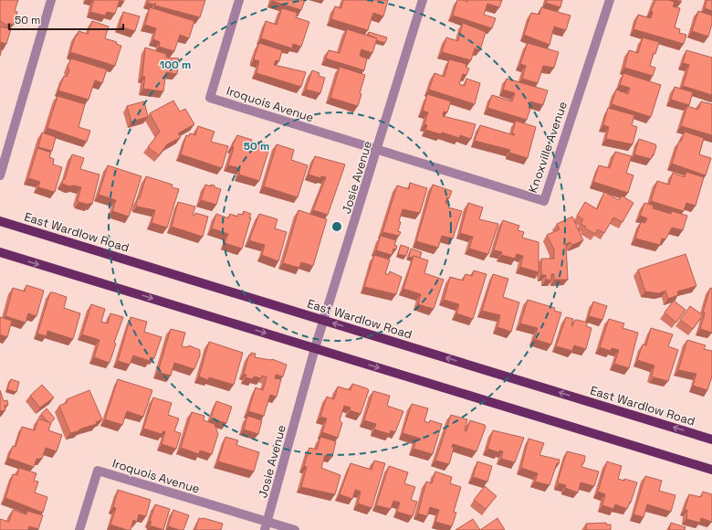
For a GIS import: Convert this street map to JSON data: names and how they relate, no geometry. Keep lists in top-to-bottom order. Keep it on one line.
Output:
{"streets":{"main road":["East Wardlow Road"],"street":["Iroquois Avenue","Knoxville Avenue","Josie Avenue"]},"crossings":[["Iroquois Avenue","Knoxville Avenue"],["Iroquois Avenue","Josie Avenue"],["Knoxville Avenue","Josie Avenue"],["Josie Avenue","East Wardlow Road"]],"scale_bar":"50 m","rings":["100 m","50 m"]}
